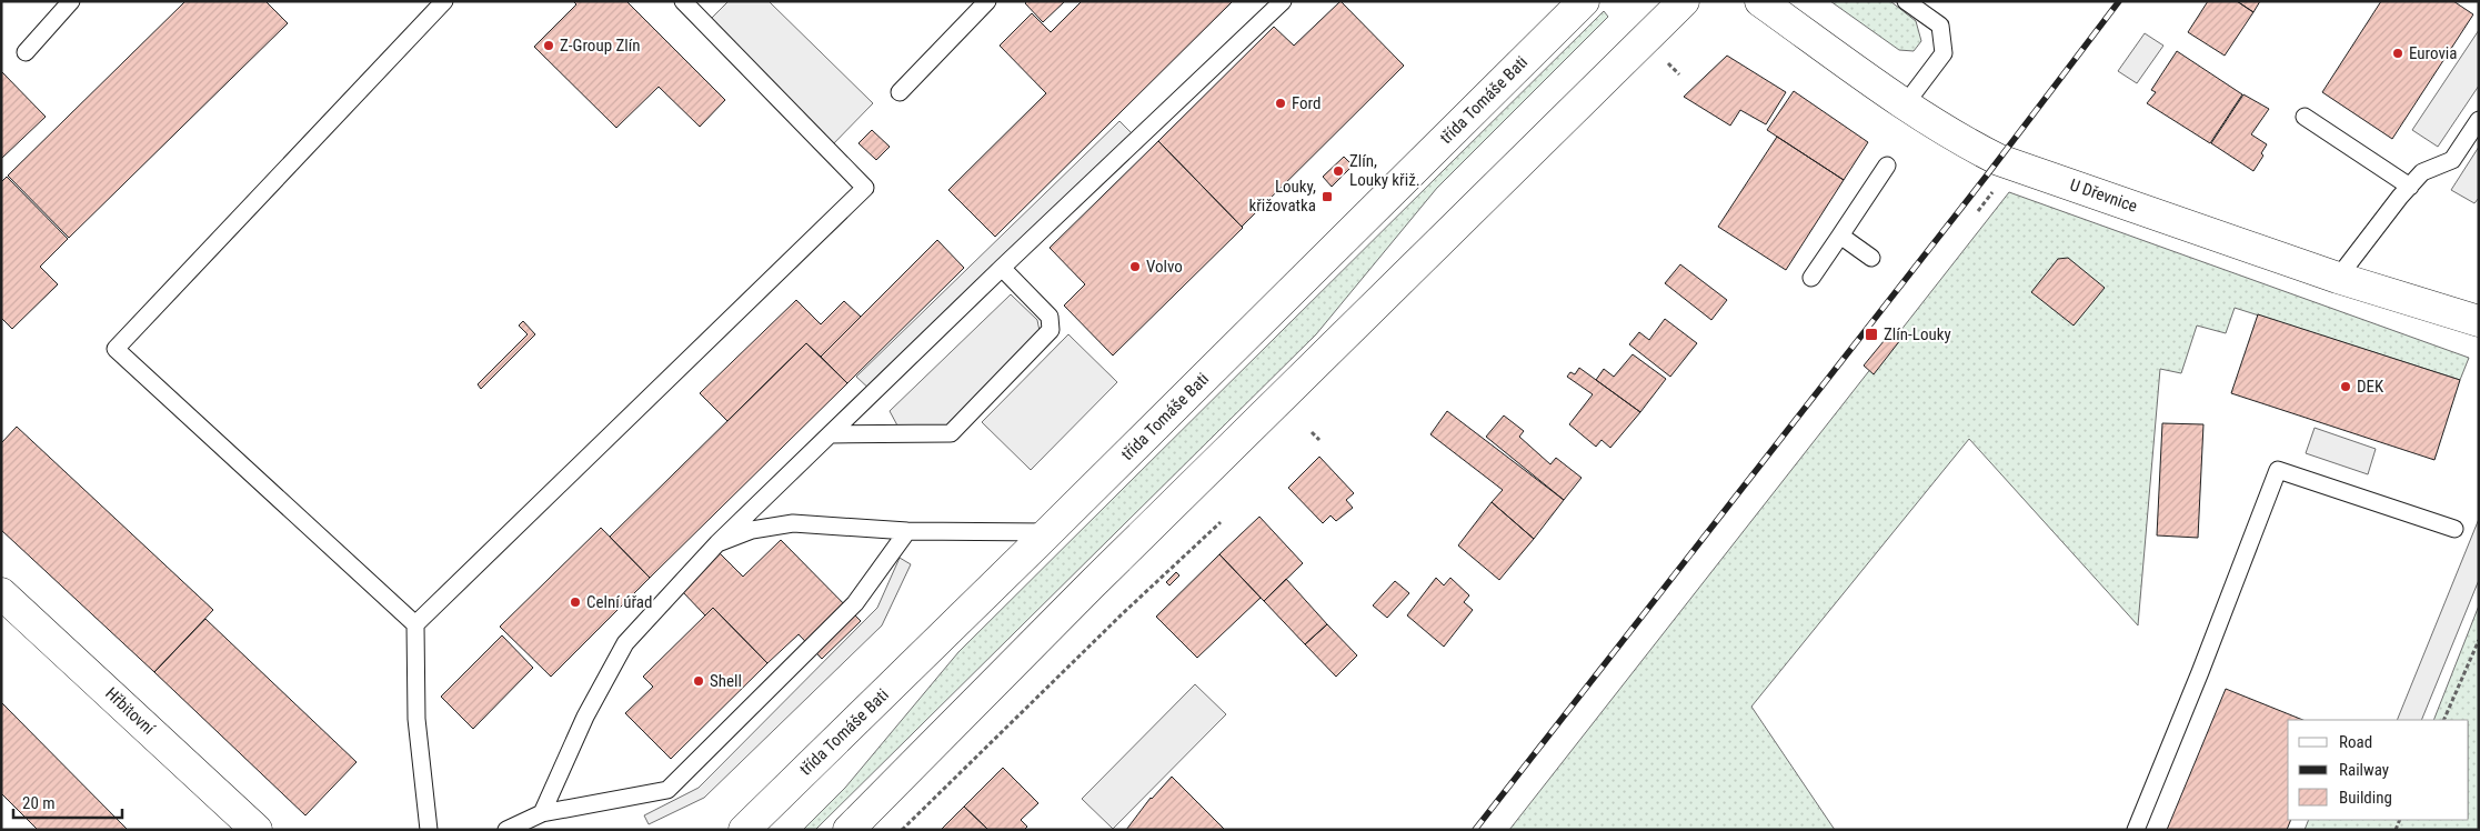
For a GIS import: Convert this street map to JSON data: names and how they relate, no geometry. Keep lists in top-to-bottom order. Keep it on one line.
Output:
{"streets":{"main road":["třída Tomáše Bati","U Dřevnice","Hřbitovní"]},"places":{"other":["Z-Group Zlín","Eurovia","Ford","Zlín, Louky křiž.","Volvo","DEK","Celní úřad","Shell"],"transit":["Louky, křižovatka","Zlín-Louky"]},"legend":["Road","Railway","Building"],"scale_bar":"20 m"}
